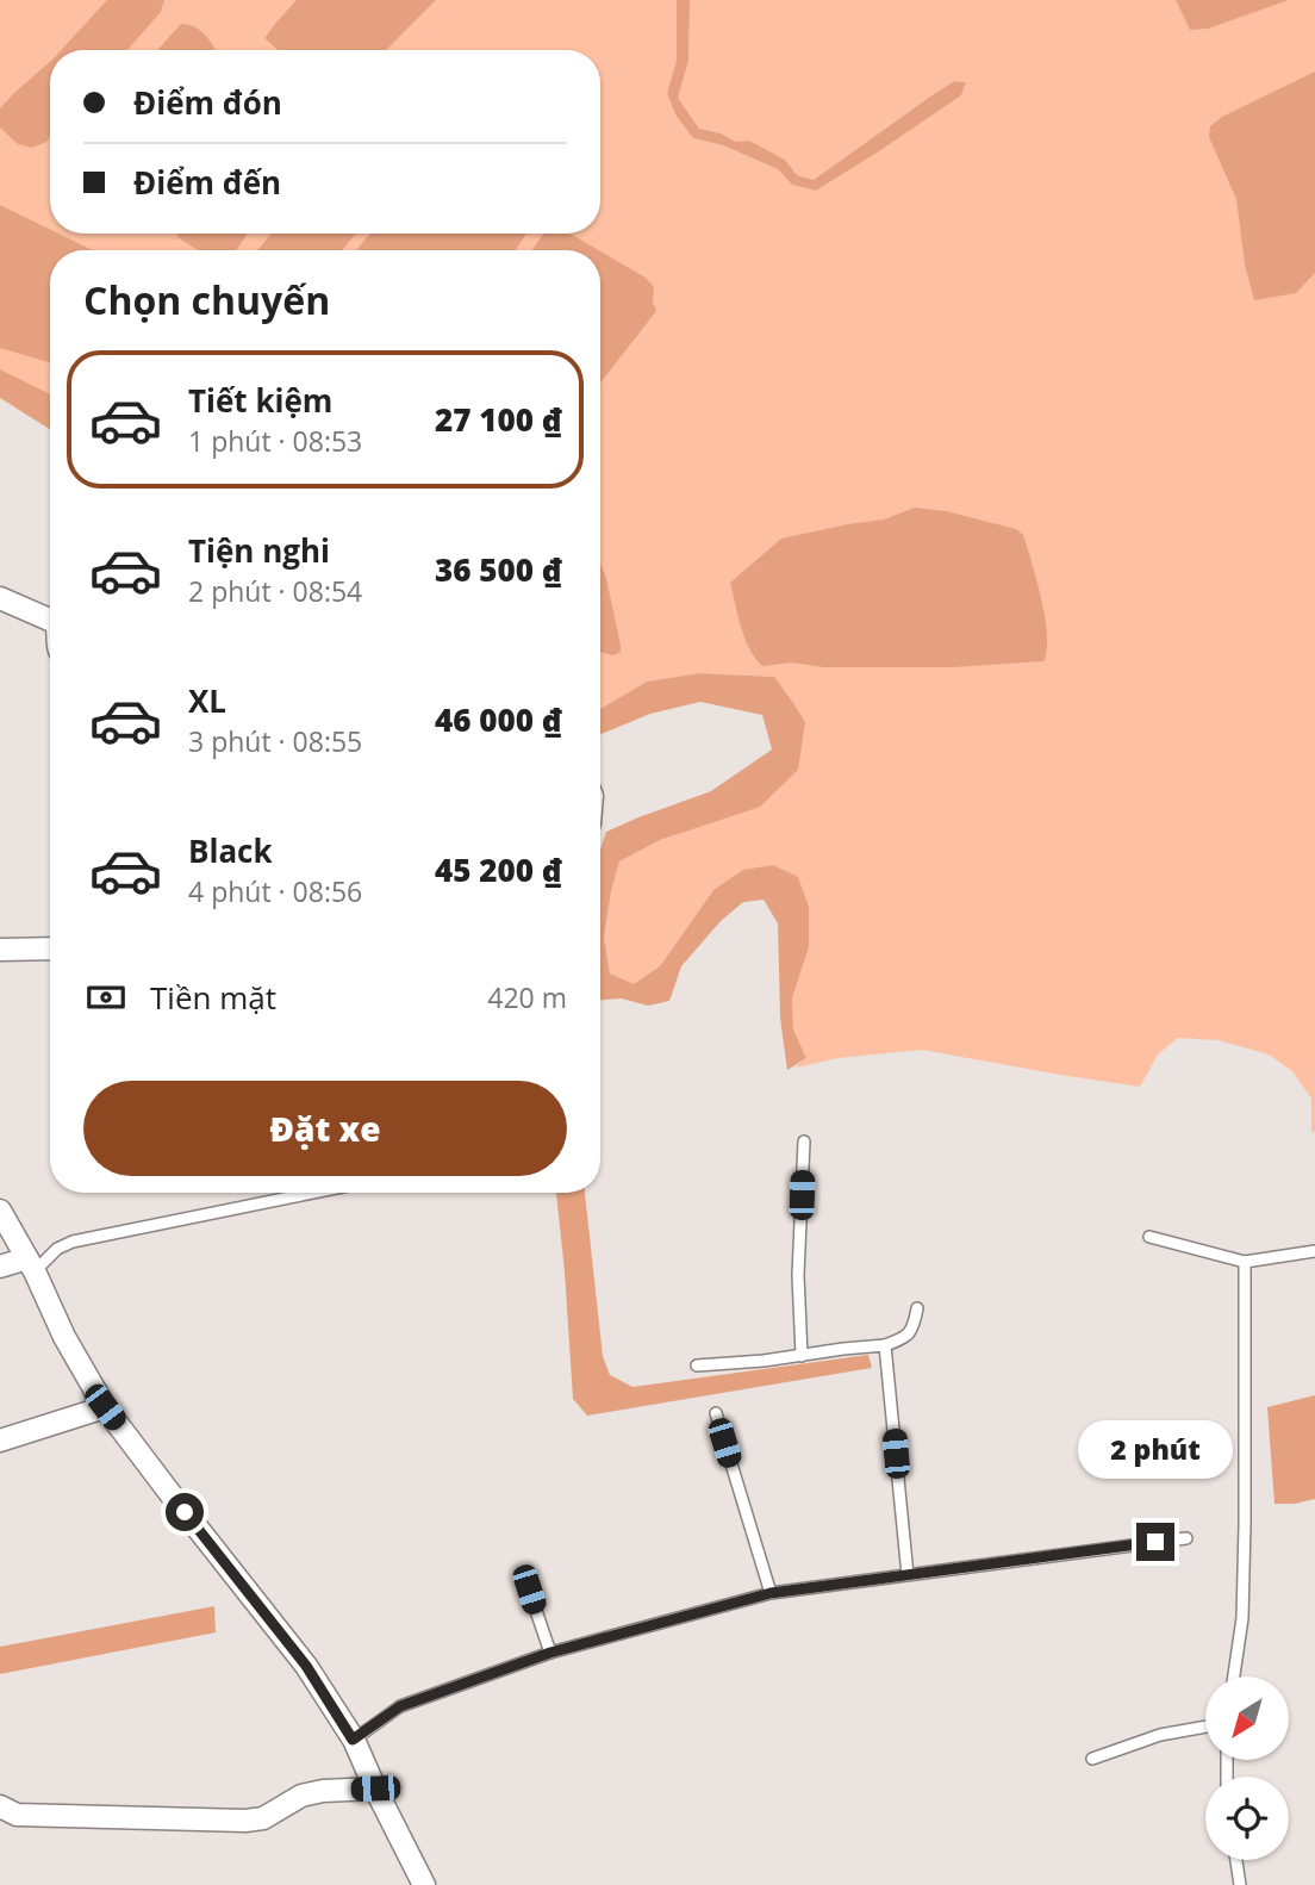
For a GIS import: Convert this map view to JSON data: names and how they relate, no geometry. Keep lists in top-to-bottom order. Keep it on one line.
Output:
{"north":"bottom left","page":{"banner":["Điểm đón","Điểm đến"],"heading":"Chọn chuyến","list":[{"name":"Tiết kiệm","note":"1 phút · 08:53","value":"27 100 ₫"},{"name":"Tiện nghi","note":"2 phút · 08:54","value":"36 500 ₫"},{"name":"XL","note":"3 phút · 08:55","value":"46 000 ₫"},{"name":"Black","note":"4 phút · 08:56","value":"45 200 ₫"}],"pay":["Tiền mặt","420 m"],"buttons":"Đặt xe","bubble":"2 phút"}}
